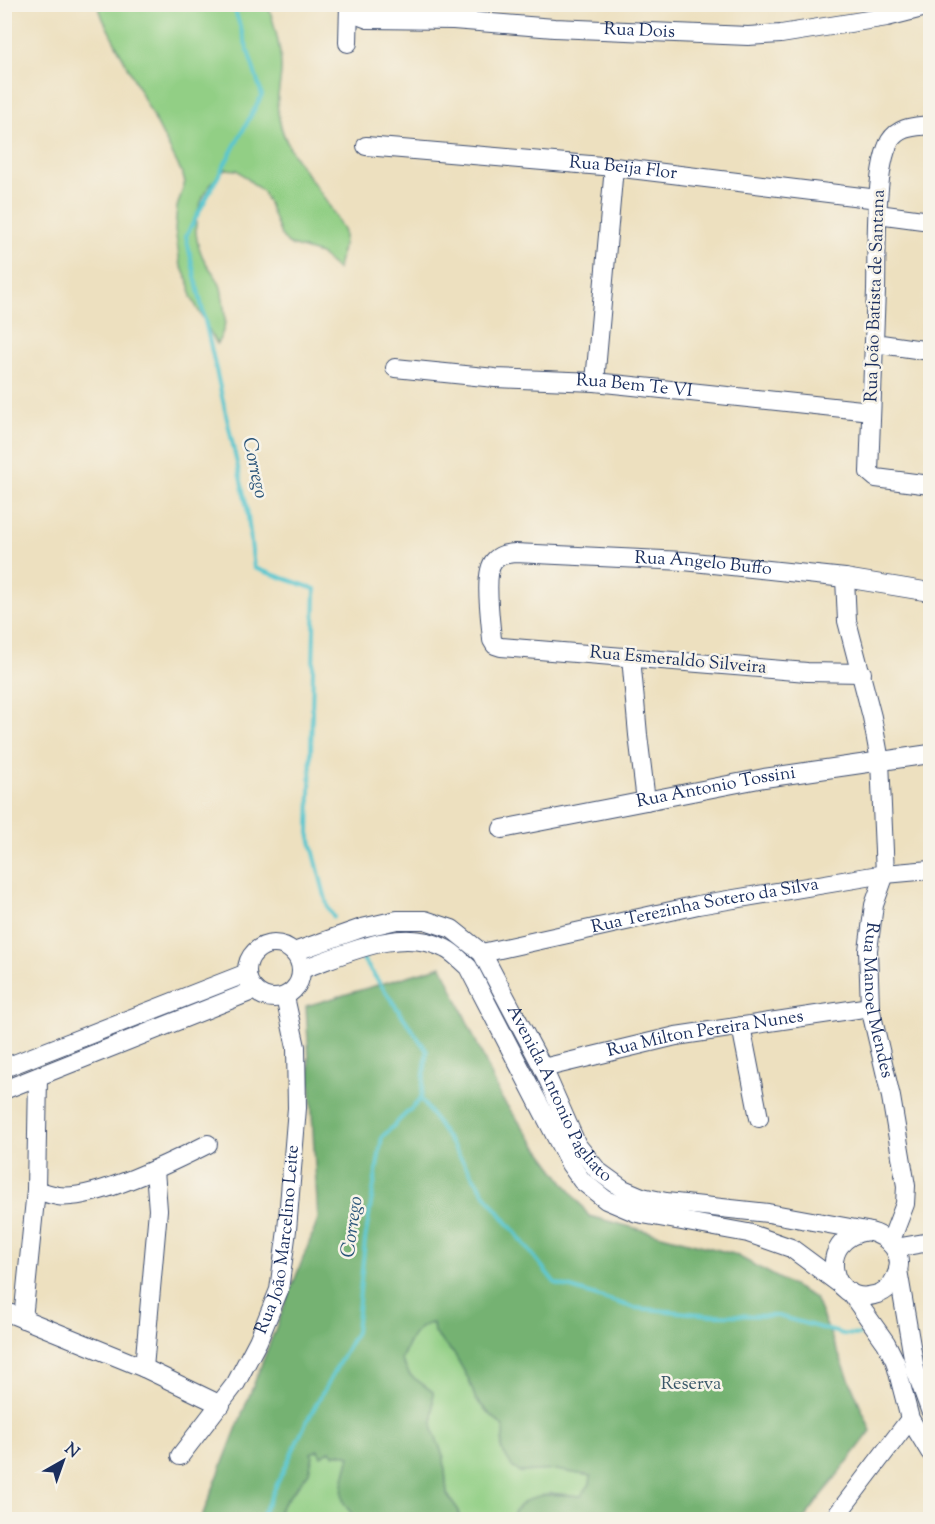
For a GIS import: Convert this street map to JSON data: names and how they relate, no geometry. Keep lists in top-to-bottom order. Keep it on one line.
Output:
{"streets":{"street":["Rua Dois","Rua Beija Flor","Rua João Batista de Santana","Rua Bem Te VI","Rua Angelo Buffo","Rua Esmeraldo Silveira","Rua Antonio Tossini","Rua Terezinha Sotero da Silva","Rua Manoel Mendes","Rua Milton Pereira Nunes","Avenida Antonio Pagliato","Rua João Marcelino Leite"]},"crossings":[["Rua Beija Flor","Rua João Batista de Santana"],["Rua João Batista de Santana","Rua Bem Te VI"],["Rua Angelo Buffo","Rua Esmeraldo Silveira"],["Rua Angelo Buffo","Rua Manoel Mendes"],["Rua Esmeraldo Silveira","Rua Manoel Mendes"],["Rua Antonio Tossini","Rua Manoel Mendes"],["Rua Terezinha Sotero da Silva","Rua Manoel Mendes"],["Rua Terezinha Sotero da Silva","Avenida Antonio Pagliato"],["Rua Manoel Mendes","Rua Milton Pereira Nunes"],["Rua Manoel Mendes","Avenida Antonio Pagliato"],["Rua Milton Pereira Nunes","Avenida Antonio Pagliato"],["Avenida Antonio Pagliato","Rua João Marcelino Leite"]],"water":["Corrego"],"parks":["Reserva"],"north":"top right"}
